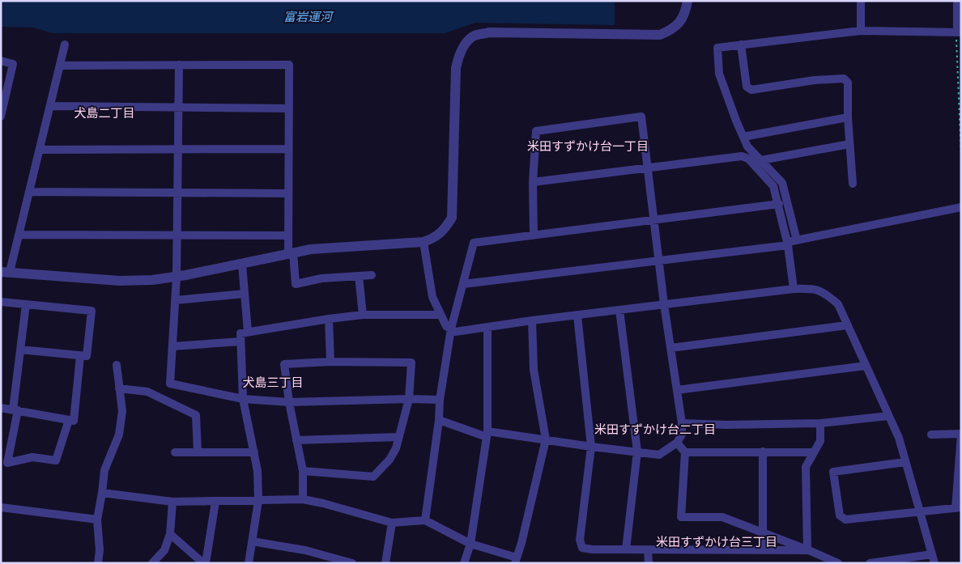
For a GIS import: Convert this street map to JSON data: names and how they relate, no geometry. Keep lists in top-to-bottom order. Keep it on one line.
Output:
{"districts":["犬島二丁目","米田すずかけ台一丁目","犬島三丁目","米田すずかけ台二丁目","米田すずかけ台三丁目"],"water":["富岩運河"]}
